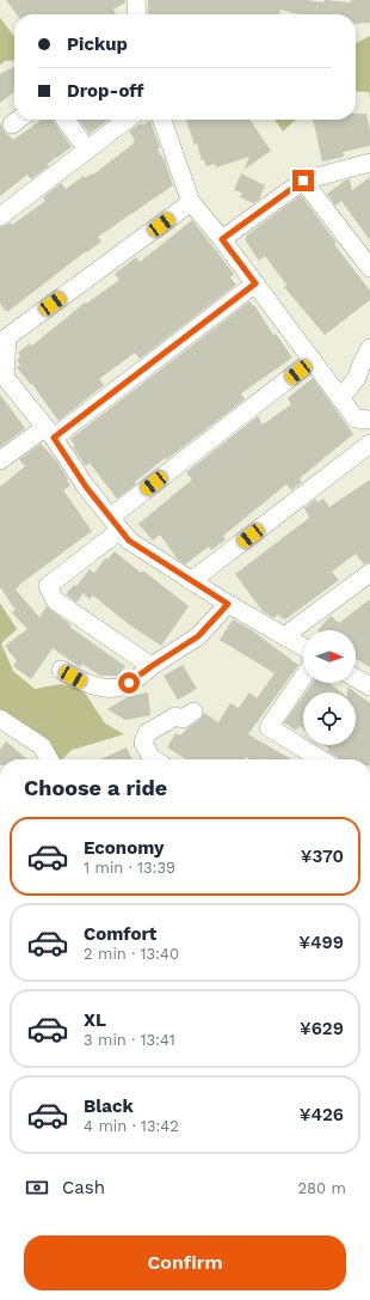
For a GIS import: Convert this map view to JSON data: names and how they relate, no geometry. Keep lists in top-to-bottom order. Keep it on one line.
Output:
{"north":"right","page":{"banner":["Pickup","Drop-off"],"heading":"Choose a ride","list":[{"name":"Economy","note":"1 min · 13:39","value":"¥370"},{"name":"Comfort","note":"2 min · 13:40","value":"¥499"},{"name":"XL","note":"3 min · 13:41","value":"¥629"},{"name":"Black","note":"4 min · 13:42","value":"¥426"}],"pay":["Cash","280 m"],"buttons":"Confirm"}}
